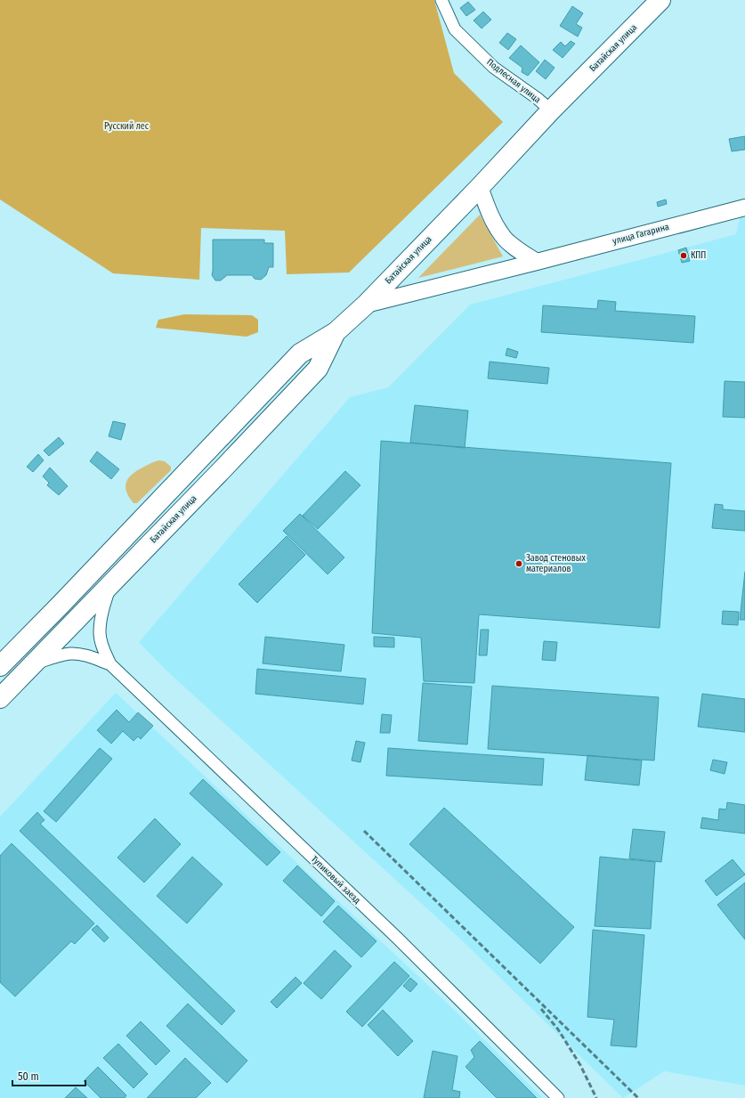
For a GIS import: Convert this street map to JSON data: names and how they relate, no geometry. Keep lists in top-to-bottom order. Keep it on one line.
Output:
{"streets":{"highway":["Батайская улица"],"main road":["улица Гагарина"],"street":["Подлесная улица","Тупиковый заезд"]},"crossings":[["Батайская улица","Подлесная улица"],["Батайская улица","улица Гагарина"]],"parks":["Русский лес"],"places":["КПП","Завод стеновых материалов"],"scale_bar":"50 m"}
